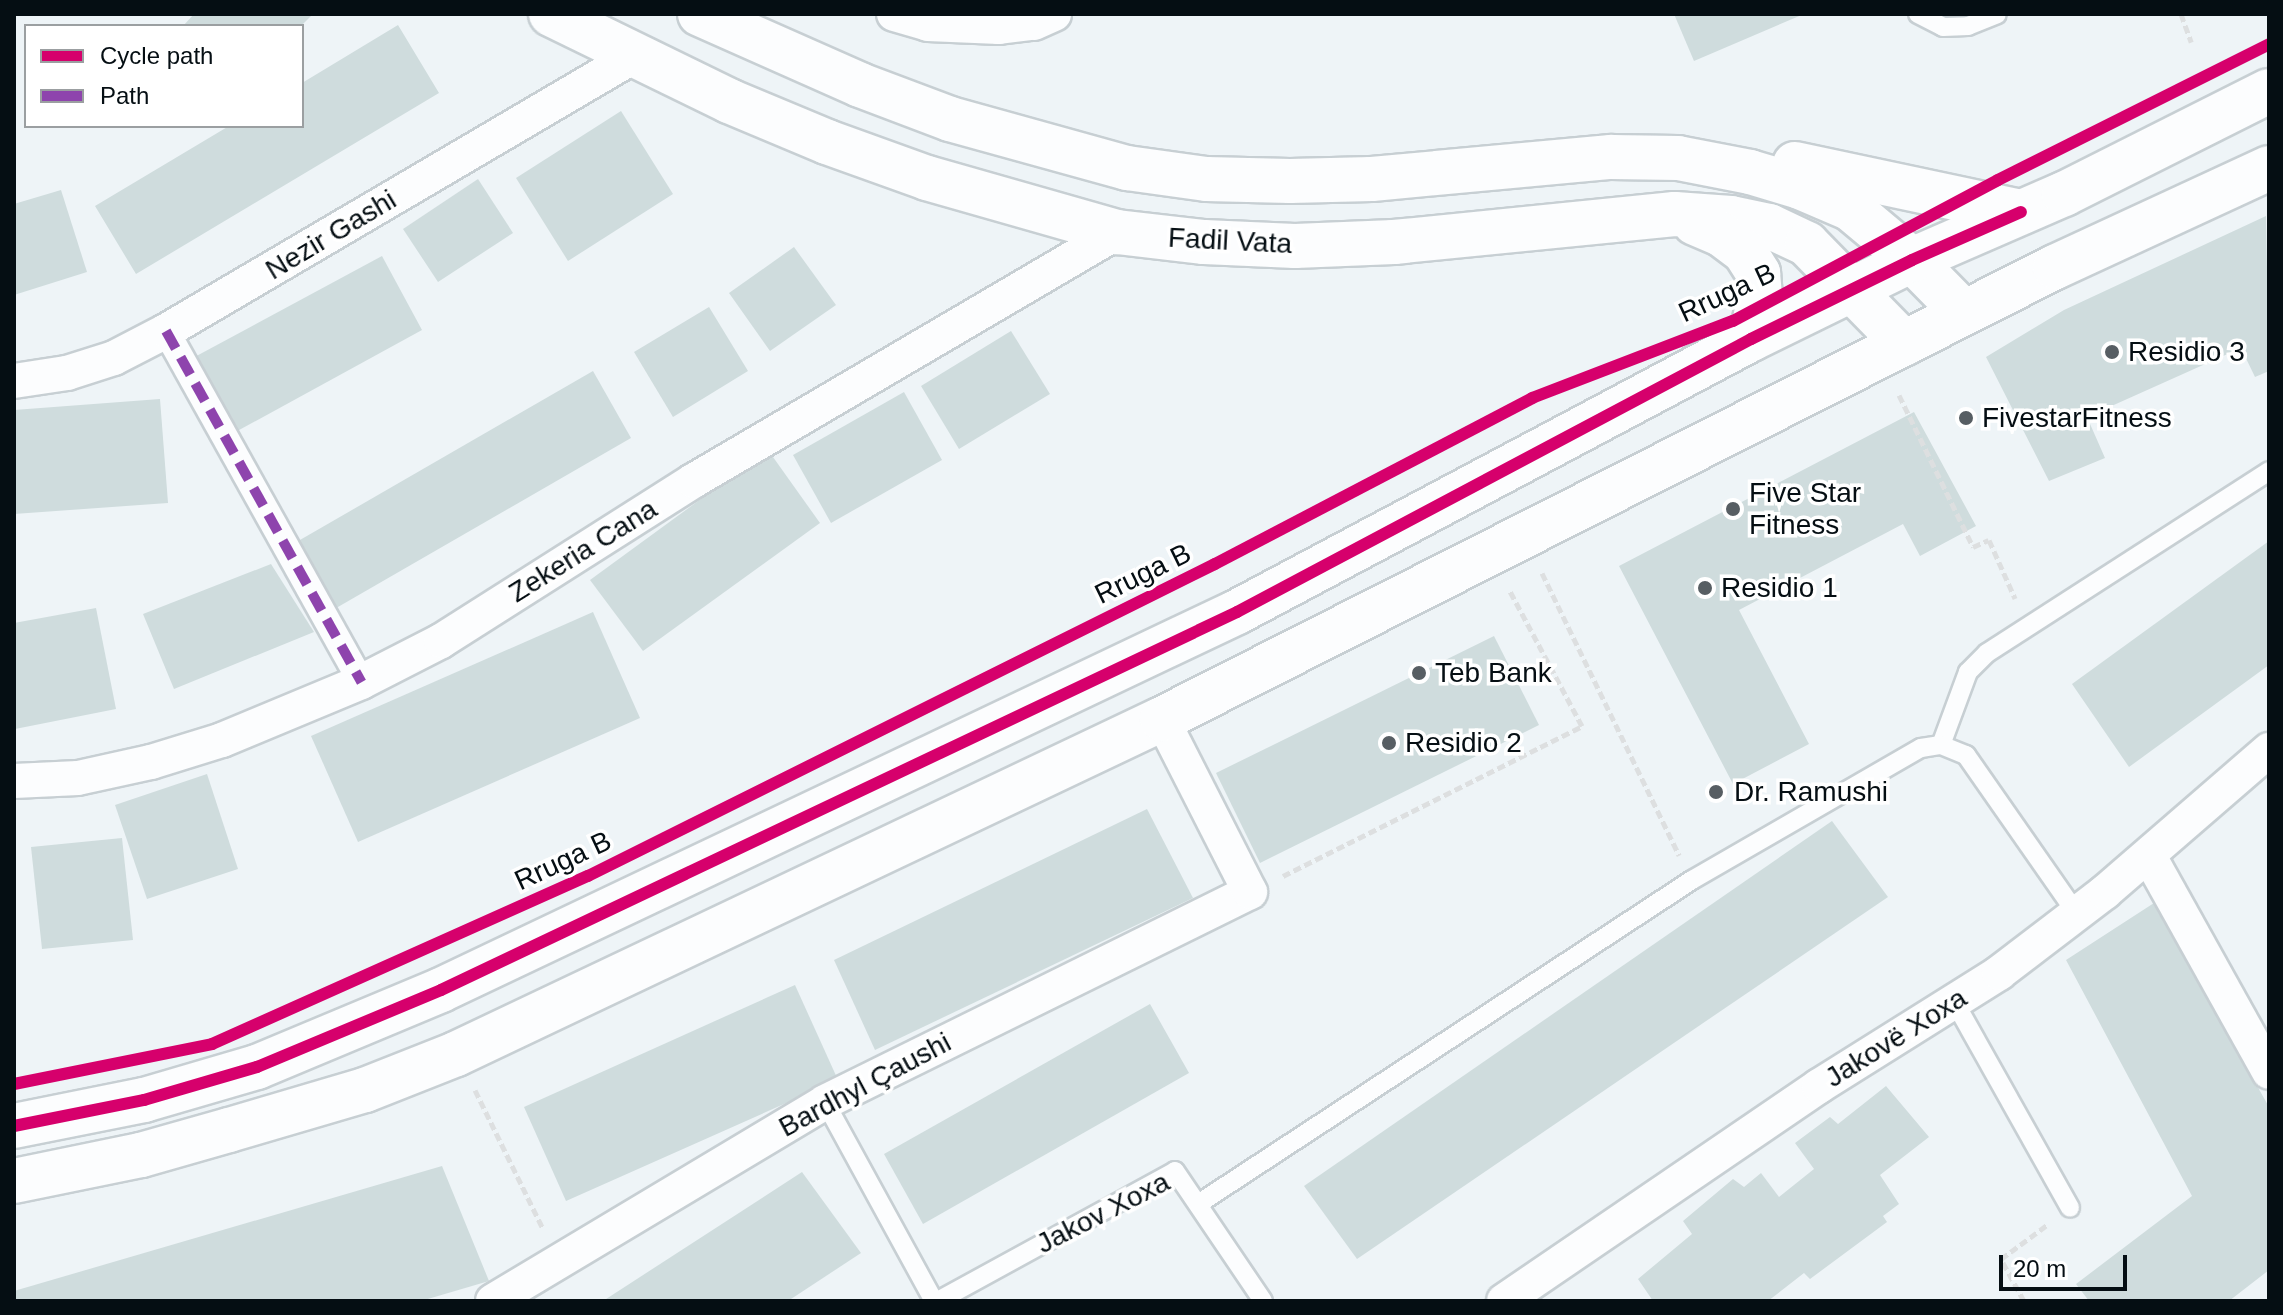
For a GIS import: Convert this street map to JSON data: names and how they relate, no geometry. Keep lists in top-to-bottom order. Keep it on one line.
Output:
{"streets":{"main road":["Fadil Vata","Rruga B"],"street":["Nezir Gashi","Zekeria Cana","Jakovë Xoxa","Bardhyl Çaushi"],"lane":["Jakov Xoxa"]},"crossings":[["Nezir Gashi","Fadil Vata"],["Fadil Vata","Rruga B"],["Fadil Vata","Zekeria Cana"],["Bardhyl Çaushi","Jakov Xoxa"]],"places":["Residio 3","FivestarFitness","Five Star Fitness","Residio 1","Teb Bank","Residio 2","Dr. Ramushi"],"legend":["Cycle path","Path"],"scale_bar":"20 m"}
